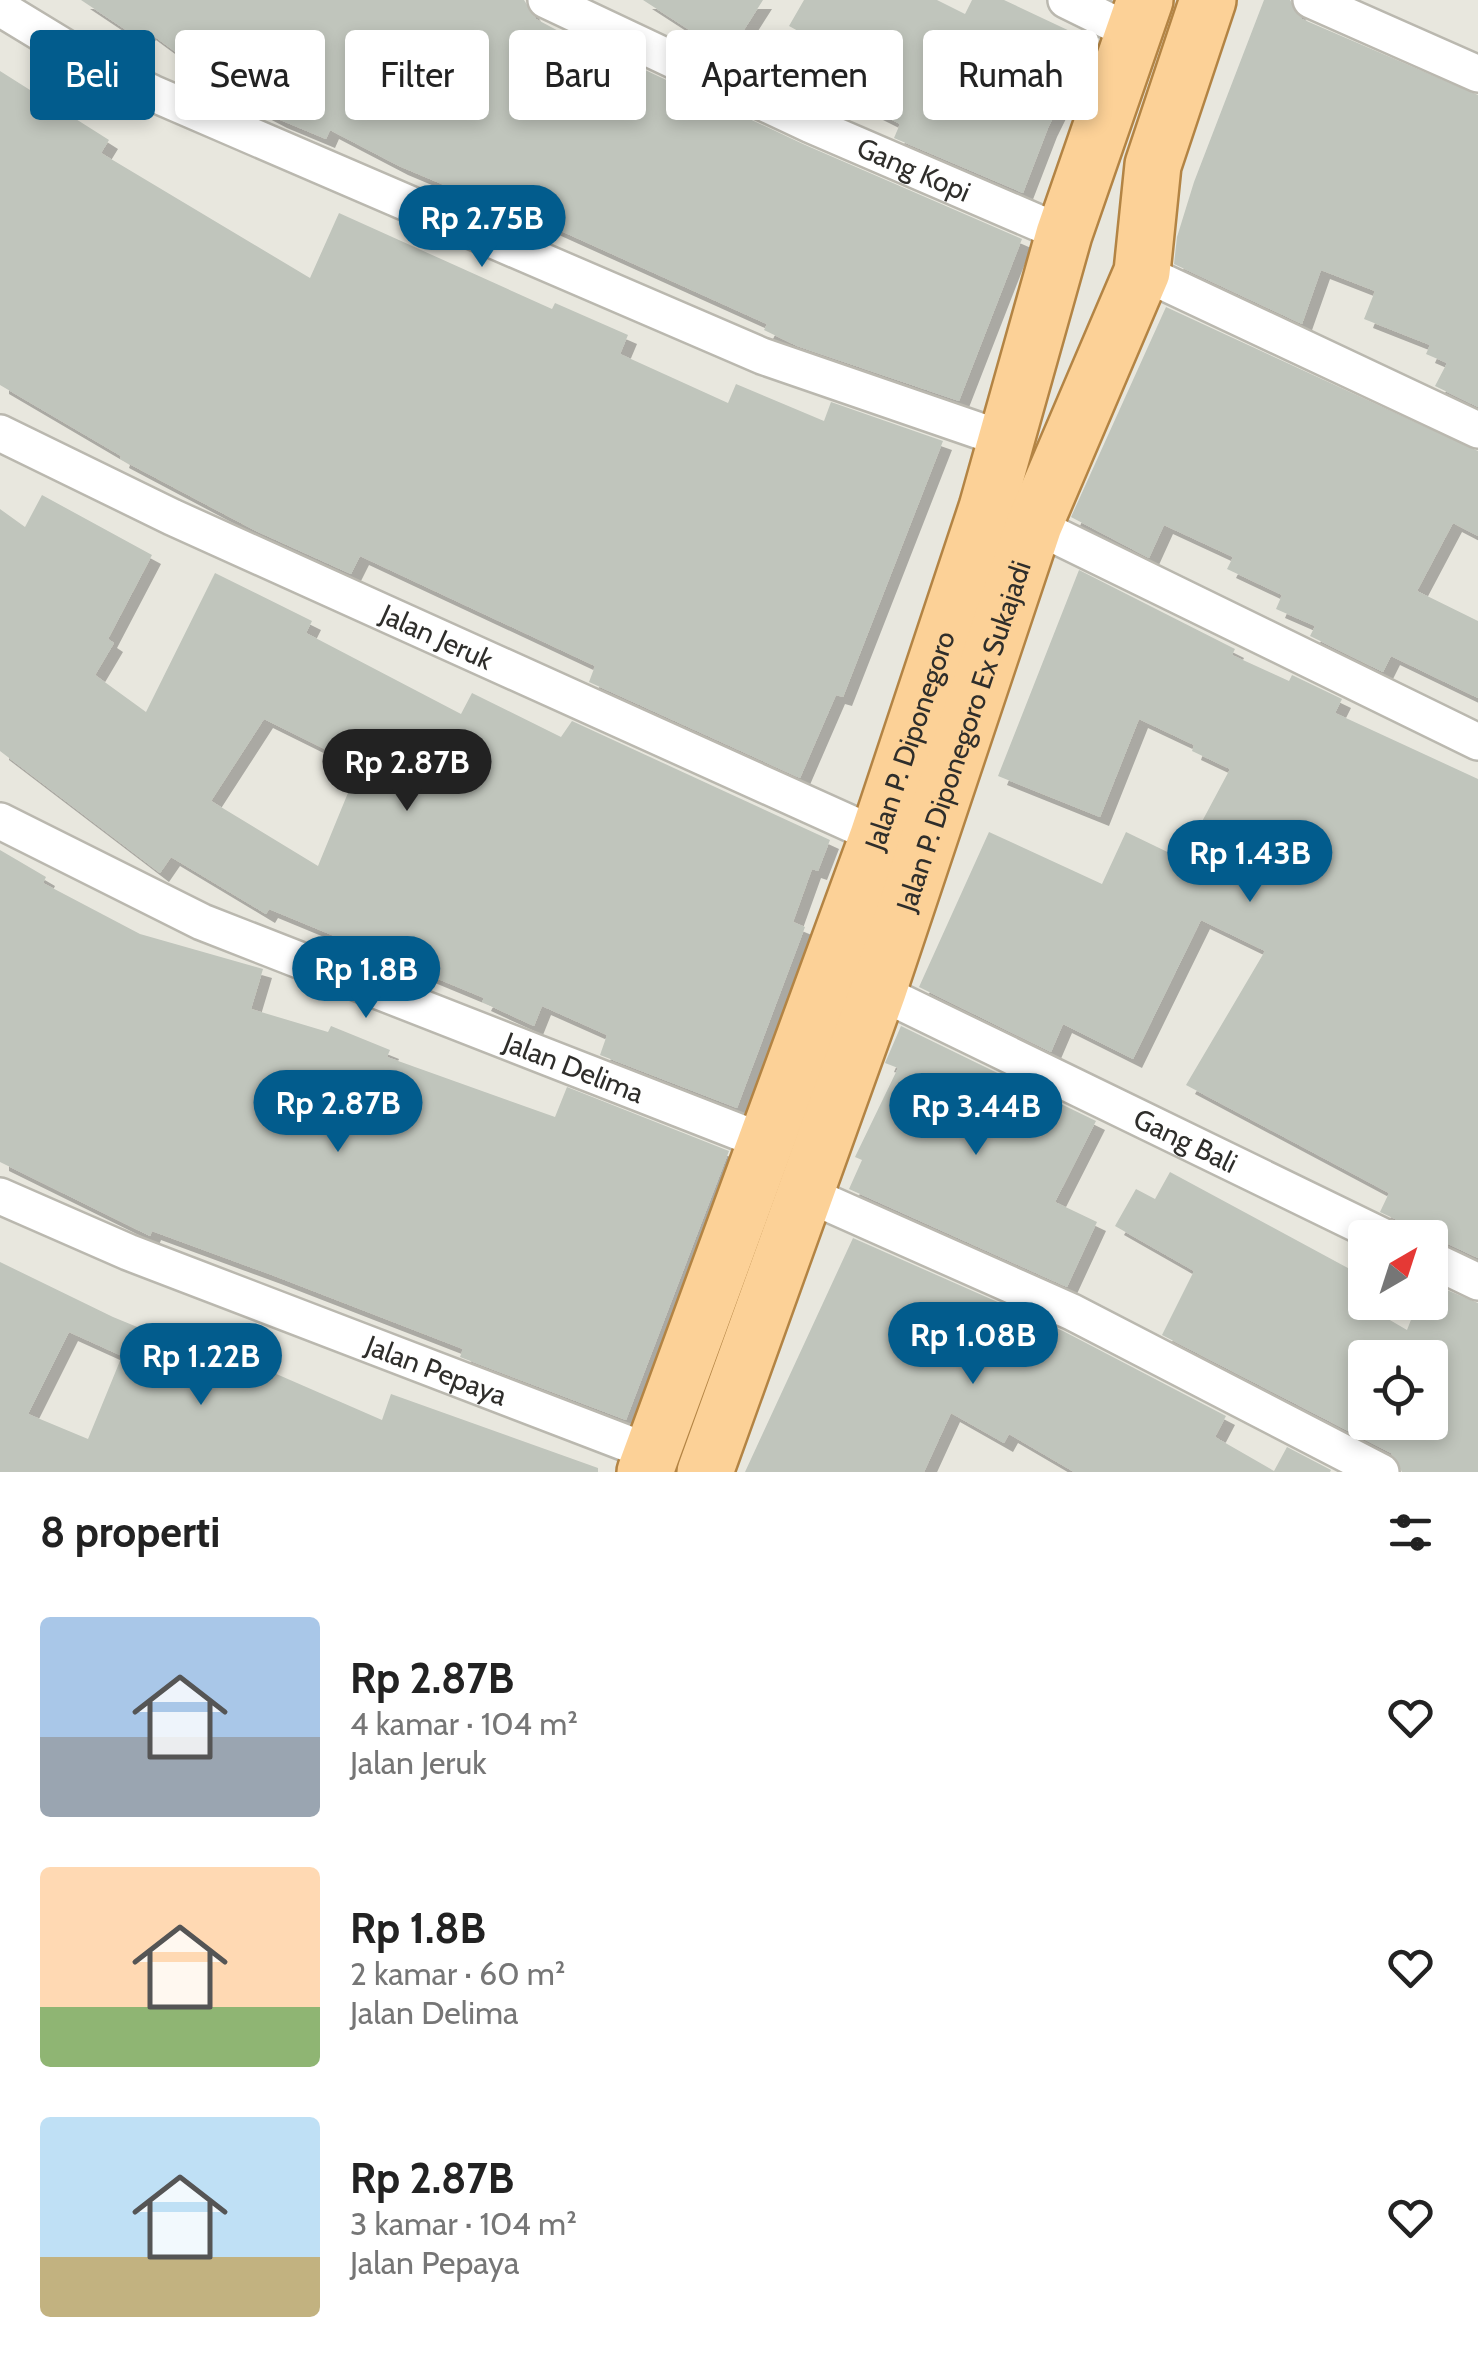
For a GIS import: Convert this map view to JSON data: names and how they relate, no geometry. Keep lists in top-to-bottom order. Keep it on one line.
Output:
{"streets":{"main road":["Jalan P. Diponegoro Ex Sukajadi","Jalan P. Diponegoro"],"street":["Gang Kopi","Jalan Jeruk","Jalan Delima","Gang Bali","Jalan Pepaya"]},"crossings":[["Gang Kopi","Jalan P. Diponegoro"],["Jalan Jeruk","Jalan P. Diponegoro"],["Jalan P. Diponegoro Ex Sukajadi","Gang Bali"],["Jalan P. Diponegoro","Jalan Delima"],["Jalan P. Diponegoro","Jalan Pepaya"]],"north":"top right","page":{"chip":["Beli","Sewa","Filter","Baru","Apartemen","Rumah"],"price":["Rp 2.75B","Rp 2.87B","Rp 1.43B","Rp 1.8B","Rp 2.87B","Rp 3.44B","Rp 1.08B","Rp 1.22B"],"heading":"8 properti","list":[{"name":"Rp 2.87B","note":"4 kamar · 104 m² · Jalan Jeruk"},{"name":"Rp 1.8B","note":"2 kamar · 60 m² · Jalan Delima"},{"name":"Rp 2.87B","note":"3 kamar · 104 m² · Jalan Pepaya"}]}}
